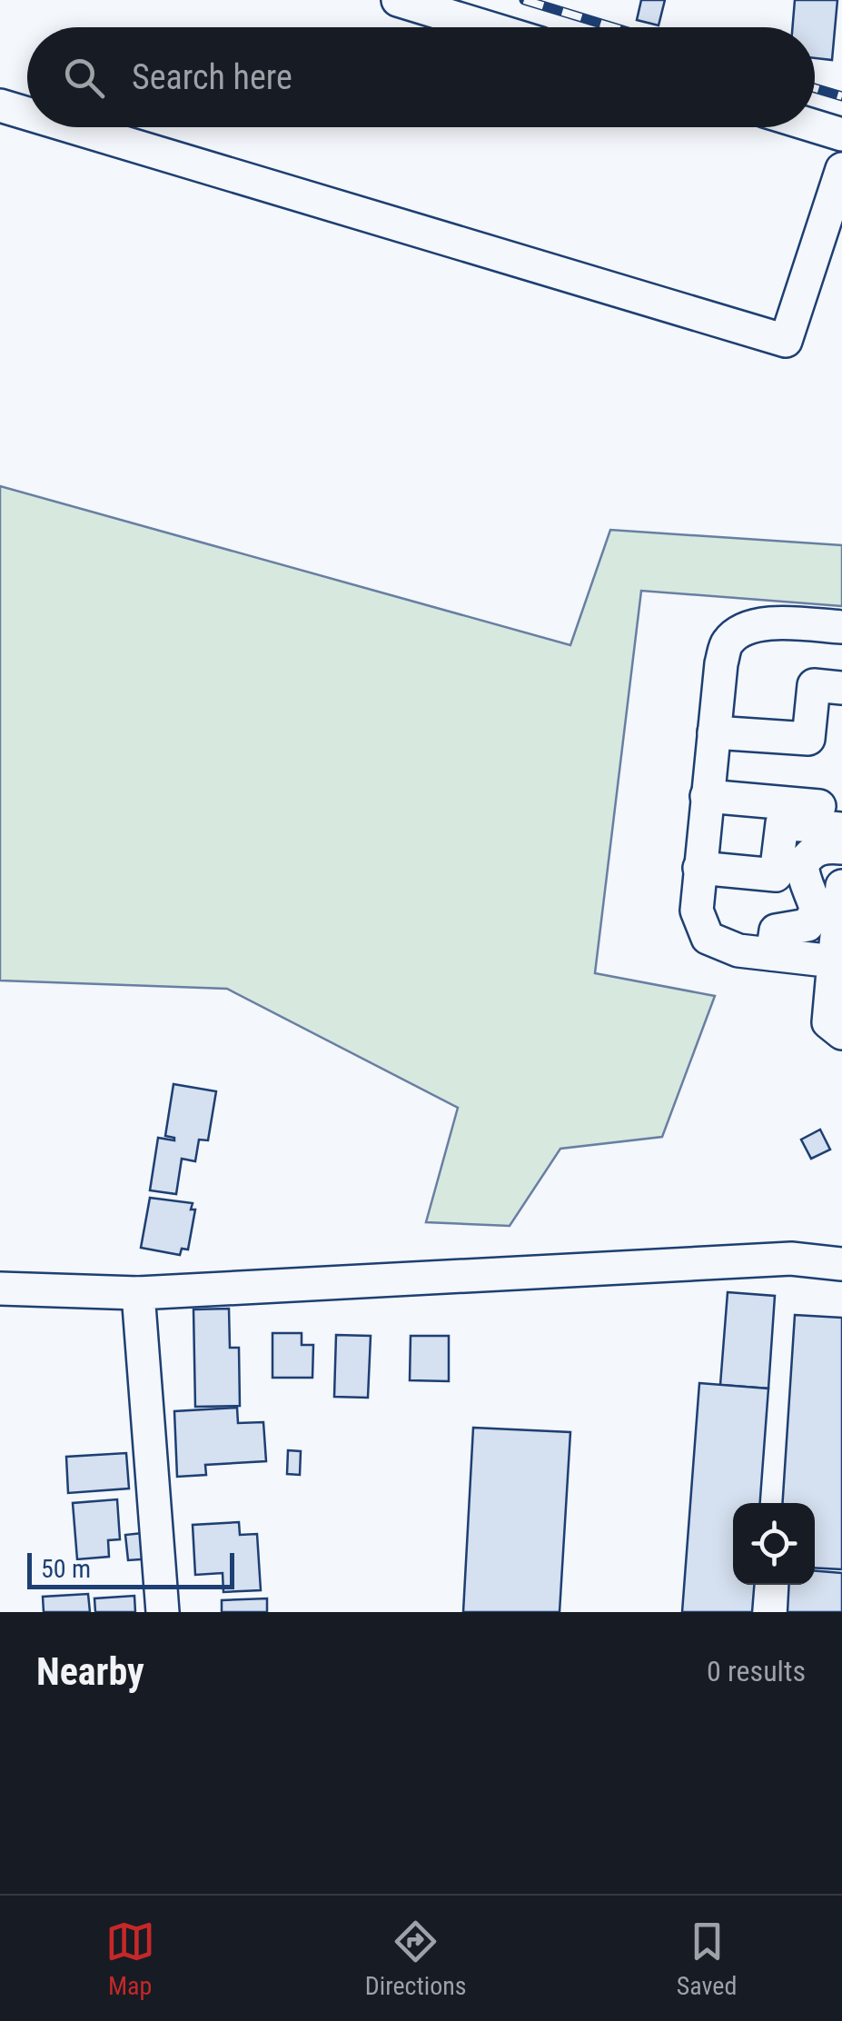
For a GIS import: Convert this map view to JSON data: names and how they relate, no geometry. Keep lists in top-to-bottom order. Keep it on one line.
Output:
{"scale_bar":"50 m","page":{"search":"Search here","scale":"50 m","heading":["Nearby","0 results"],"nav":["Map","Directions","Saved"]}}
